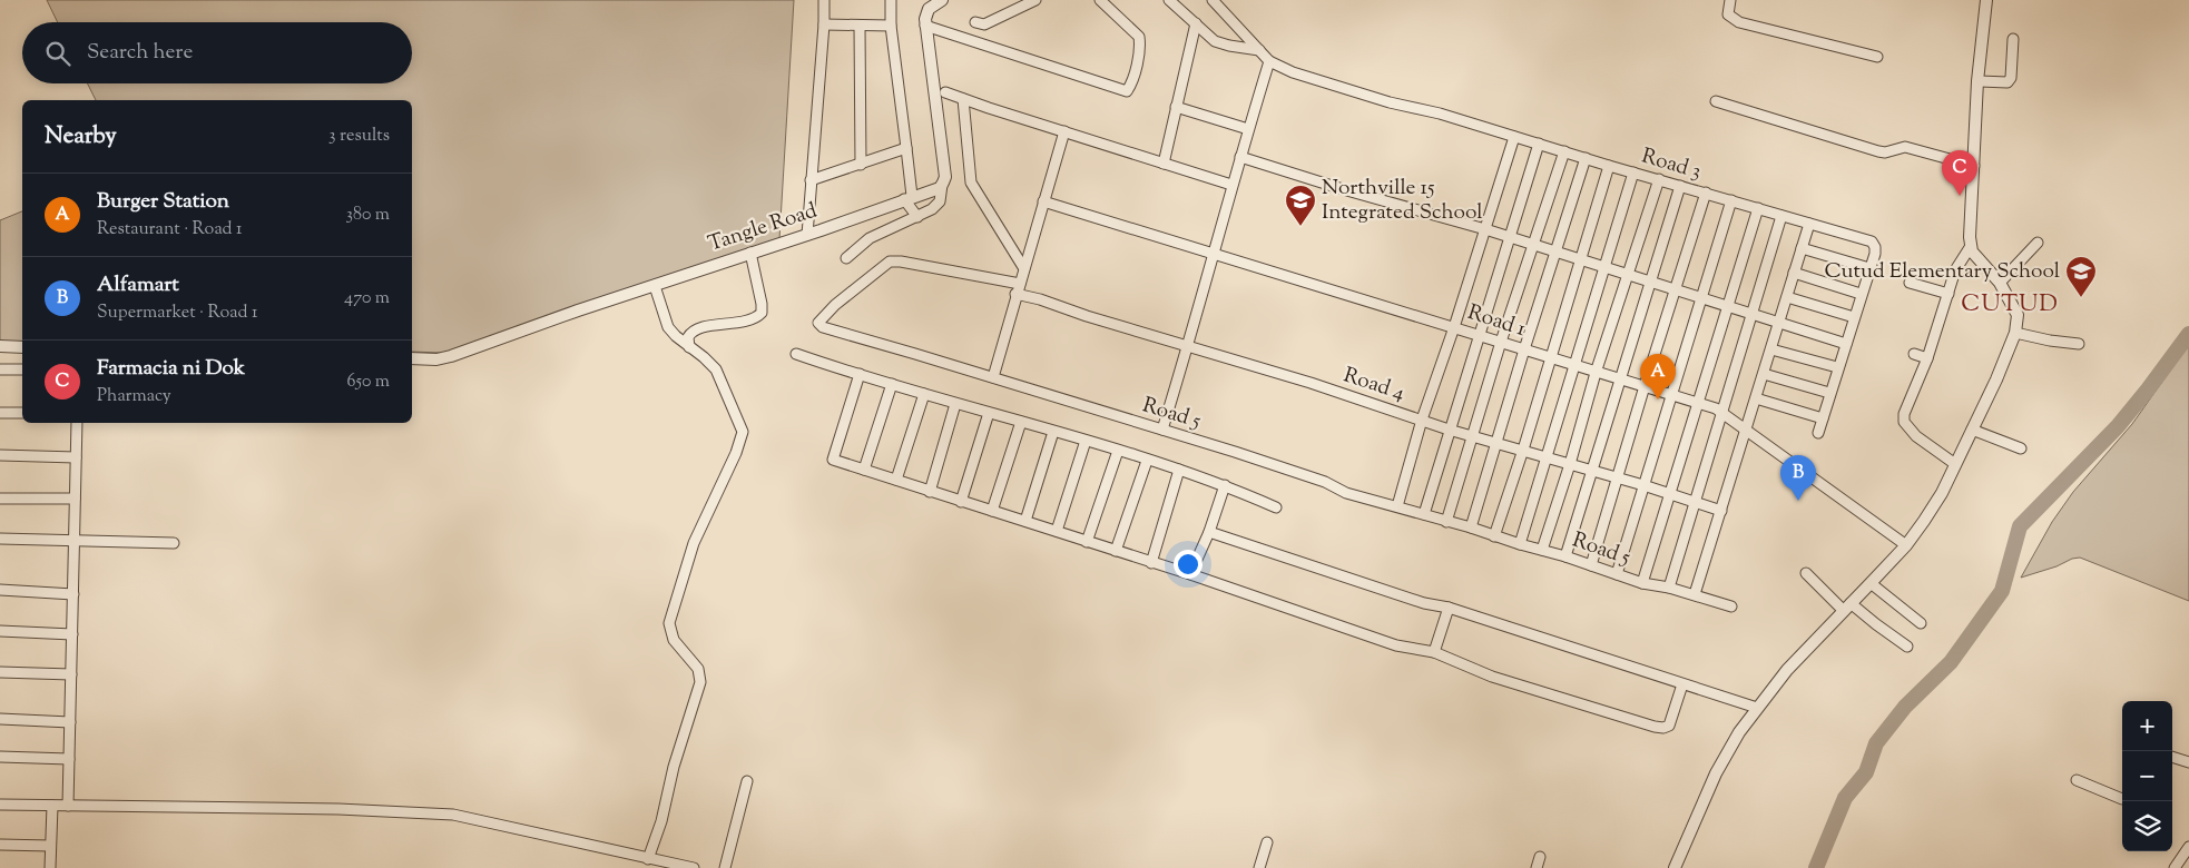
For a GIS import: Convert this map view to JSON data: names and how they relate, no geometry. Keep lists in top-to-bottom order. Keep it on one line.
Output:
{"streets":{"street":["Road 3","Tangle Road","Road 1","Road 4","Road 5"]},"districts":["CUTUD"],"places":{"school or university":["Northville 15 Integrated School","Cutud Elementary School"]},"page":{"search":"Search here","heading":["Nearby","3 results"],"pins":["C","A","B"],"list":[{"mark":"A","name":"Burger Station","note":"Restaurant · Road 1","value":"380 m"},{"mark":"B","name":"Alfamart","note":"Supermarket · Road 1","value":"470 m"},{"mark":"C","name":"Farmacia ni Dok","note":"Pharmacy","value":"650 m"}],"map_buttons":["+","−"]}}
